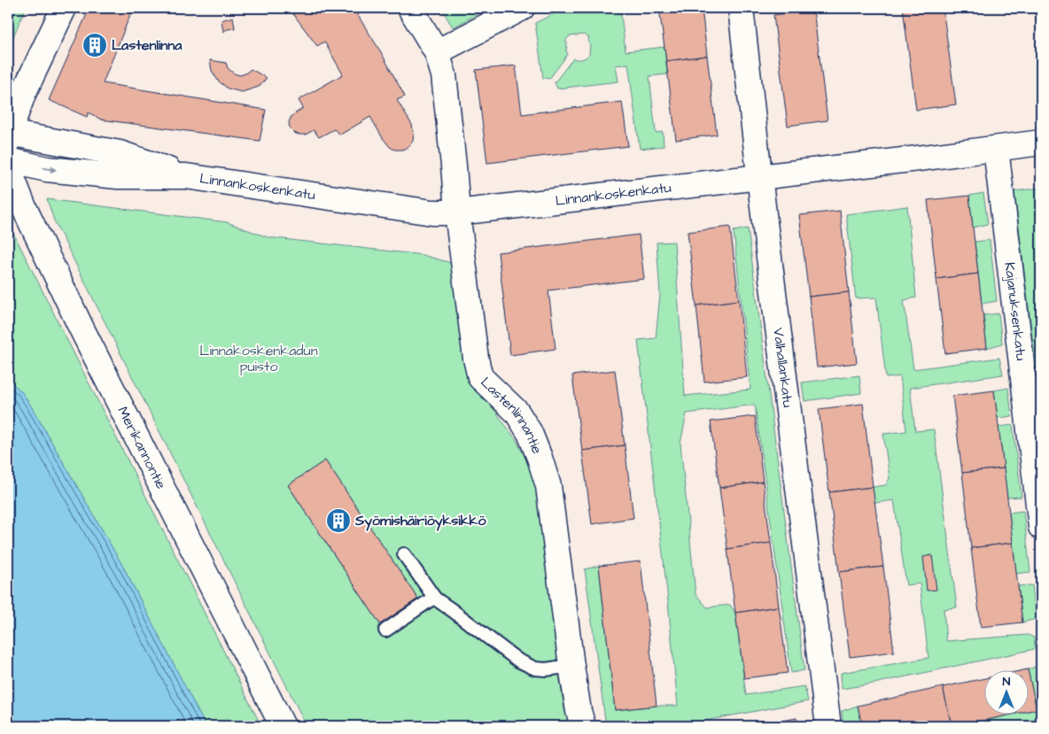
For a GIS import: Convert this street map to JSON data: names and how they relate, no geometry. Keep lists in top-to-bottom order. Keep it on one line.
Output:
{"streets":{"street":["Linnankoskenkatu","Kajanuksenkatu","Valhallankatu","Lastenlinnantie","Merikannontie"]},"crossings":[["Linnankoskenkatu","Kajanuksenkatu"],["Linnankoskenkatu","Valhallankatu"],["Linnankoskenkatu","Lastenlinnantie"]],"parks":["Linnakoskenkadun puisto"],"places":{"building":["Lastenlinna","Syömishäiriöyksikkö"]},"north":"top"}
